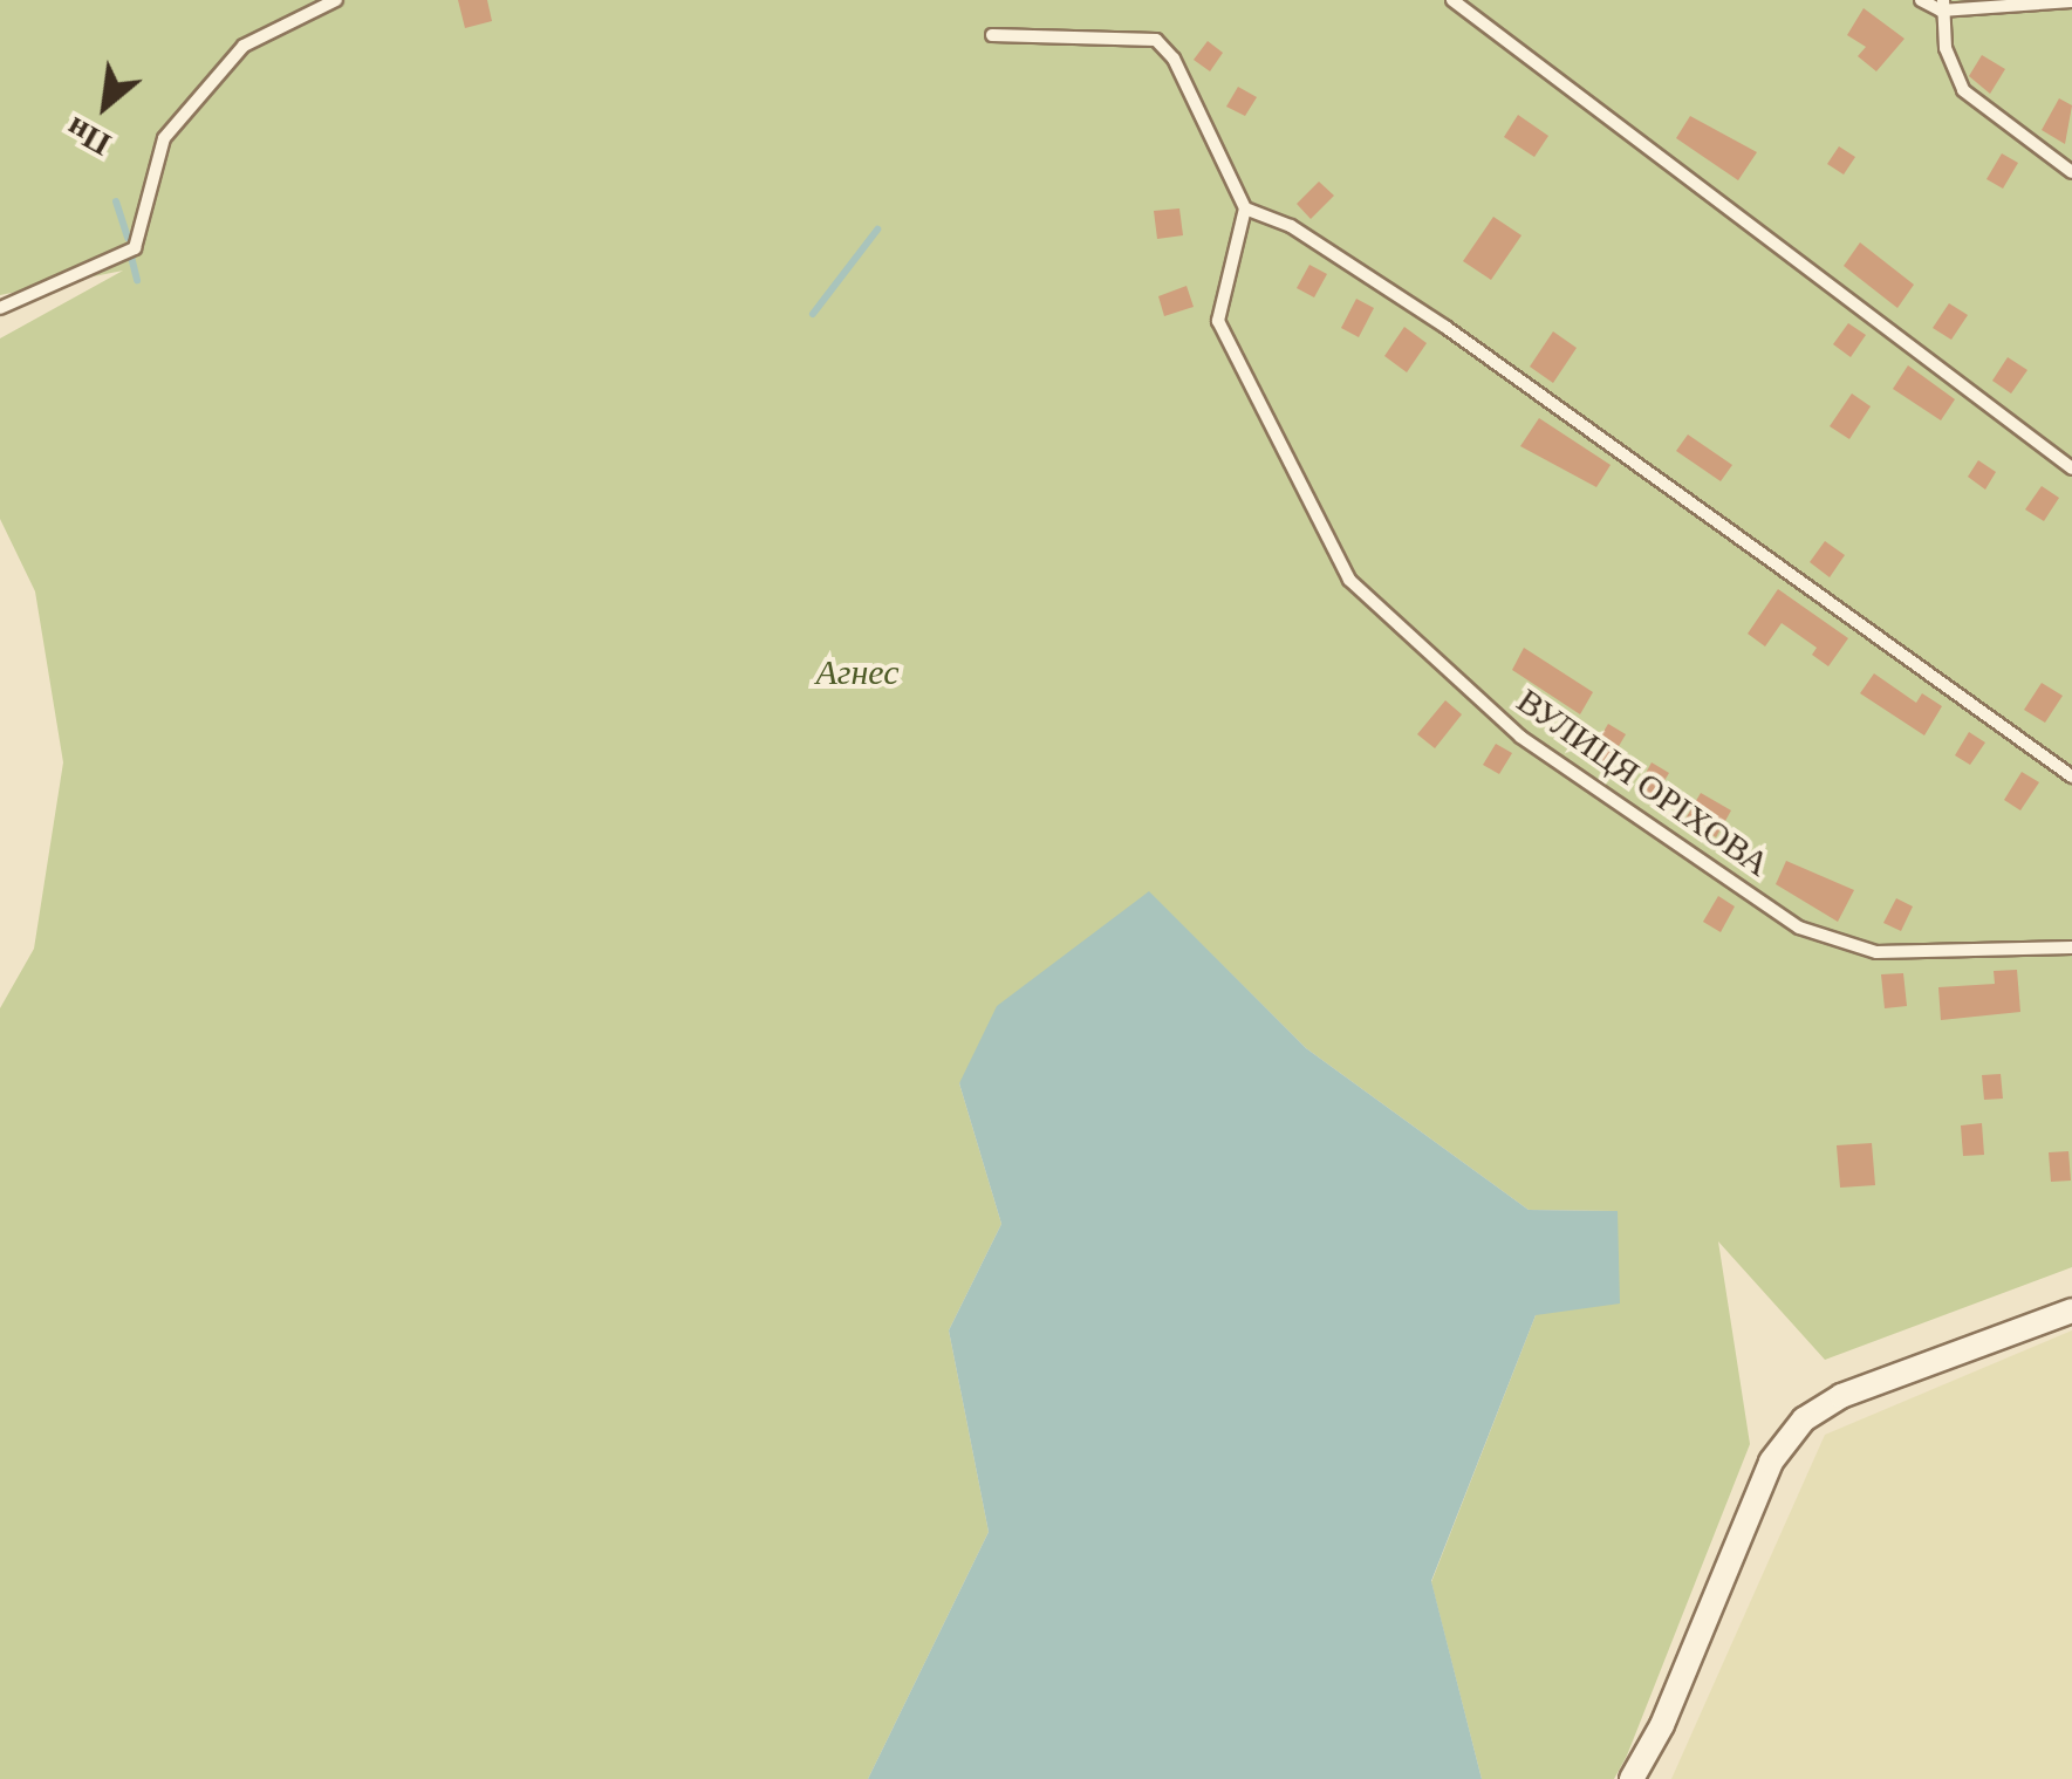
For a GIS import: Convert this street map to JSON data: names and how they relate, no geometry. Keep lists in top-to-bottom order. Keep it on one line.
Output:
{"streets":{"lane":["ВУЛИЦЯ ОРІХОВА"]},"parks":["Агнес"],"north":"bottom left"}
